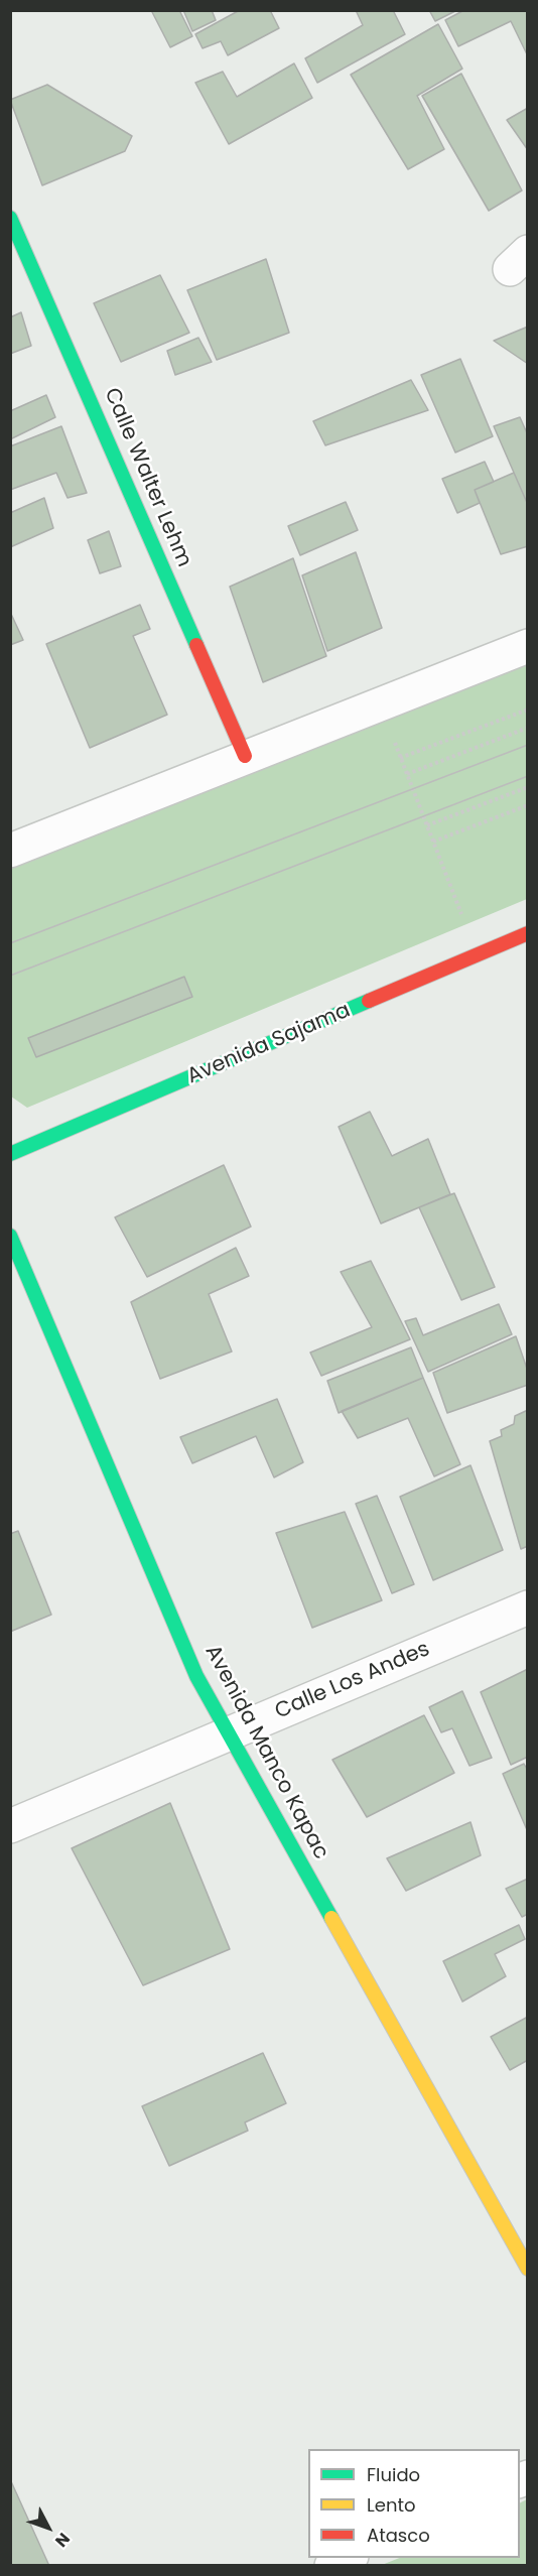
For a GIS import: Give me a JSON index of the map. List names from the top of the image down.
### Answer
{
  "streets": {
    "street": [
      "Calle Walter Lehm",
      "Avenida Sajama",
      "Calle Los Andes",
      "Avenida Manco Kapac"
    ]
  },
  "crossings": [
    ["Calle Los Andes", "Avenida Manco Kapac"]
  ],
  "legend": ["Fluido", "Lento", "Atasco"],
  "north": "bottom right"
}
